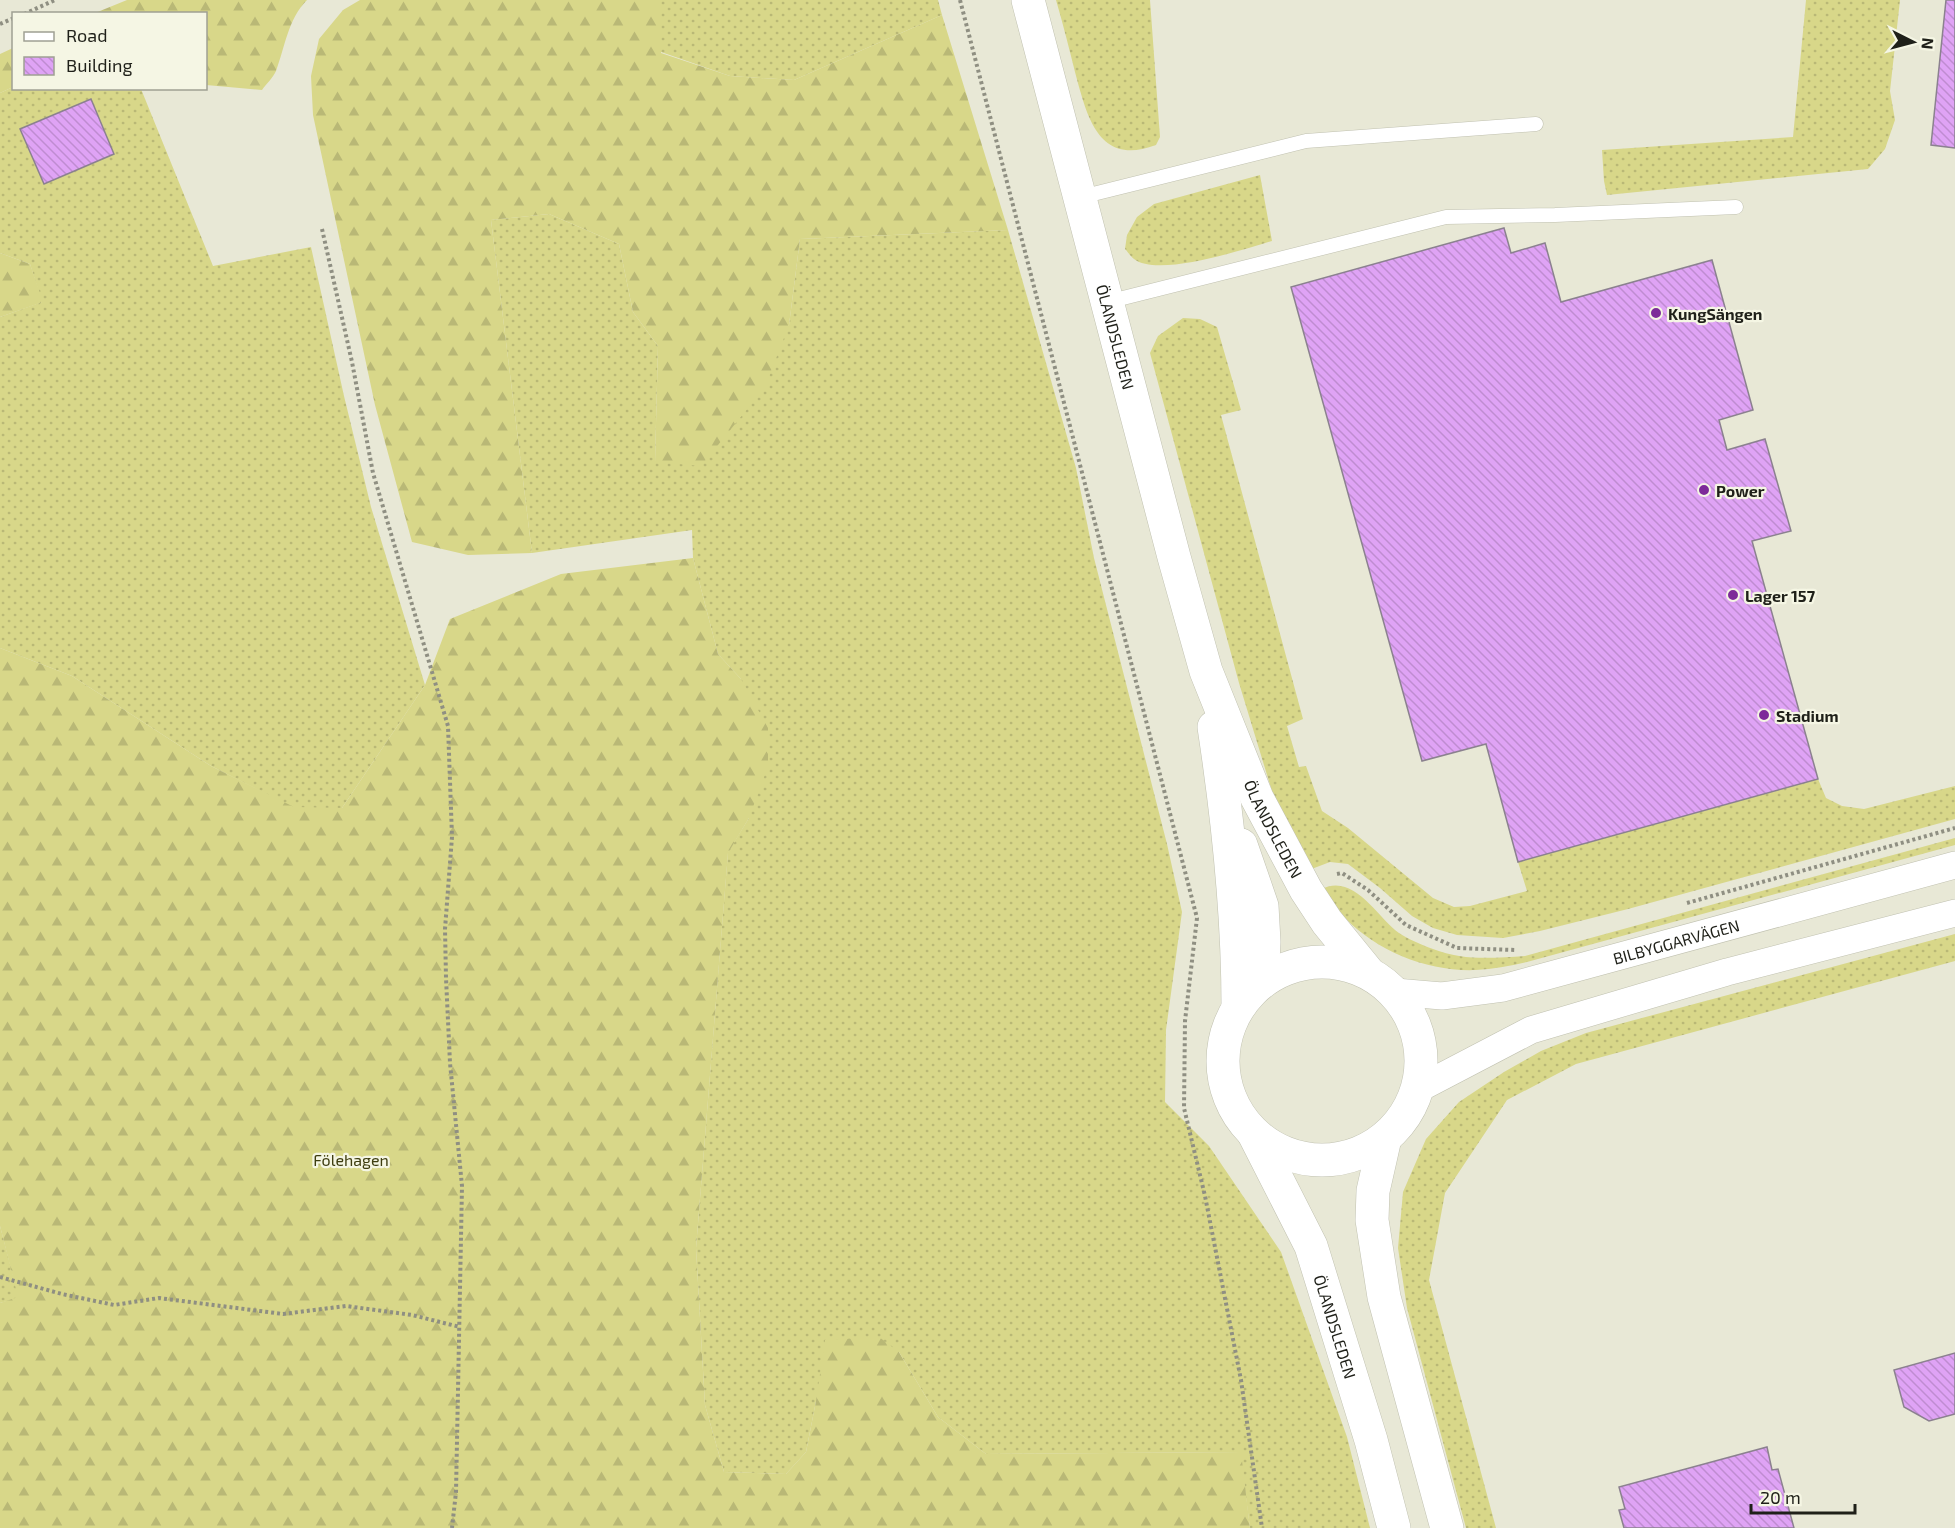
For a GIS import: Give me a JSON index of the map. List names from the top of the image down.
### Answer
{
  "streets": {
    "main road": ["ÖLANDSLEDEN"],
    "street": ["BILBYGGARVÄGEN"]
  },
  "crossings": [
    ["ÖLANDSLEDEN", "BILBYGGARVÄGEN"]
  ],
  "parks": ["Fölehagen"],
  "places": [
    "KungSängen",
    "Power",
    "Lager 157",
    "Stadium"
  ],
  "legend": ["Road", "Building"],
  "scale_bar": "20 m",
  "north": "right"
}
